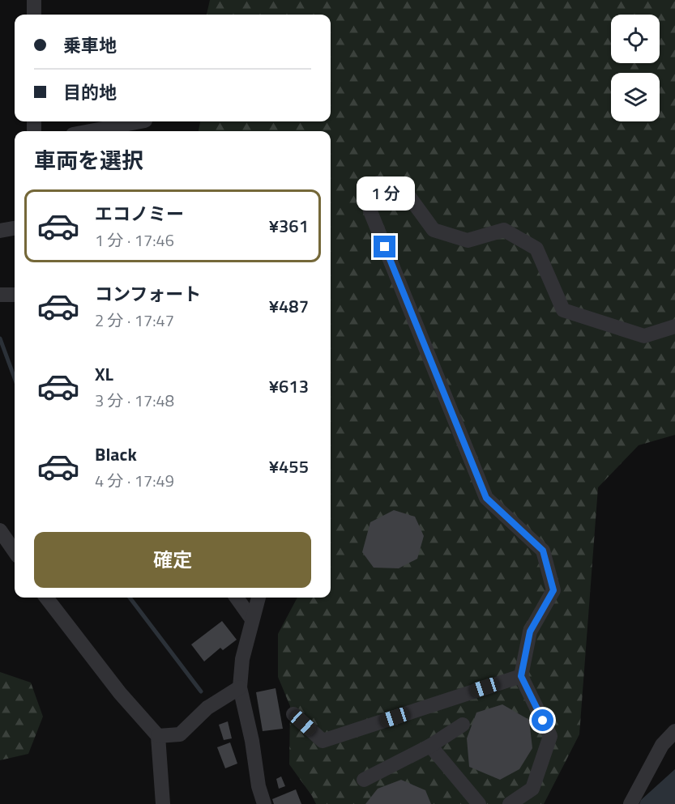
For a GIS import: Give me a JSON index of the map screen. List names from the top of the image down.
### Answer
{
  "page": {
    "banner": ["乗車地", "目的地"],
    "heading": "車両を選択",
    "bubble": "1 分",
    "list": [
      {
        "name": "エコノミー",
        "note": "1 分 · 17:46",
        "value": "¥361"
      },
      {
        "name": "コンフォート",
        "note": "2 分 · 17:47",
        "value": "¥487"
      },
      {
        "name": "XL",
        "note": "3 分 · 17:48",
        "value": "¥613"
      },
      {
        "name": "Black",
        "note": "4 分 · 17:49",
        "value": "¥455"
      }
    ],
    "buttons": "確定"
  }
}
